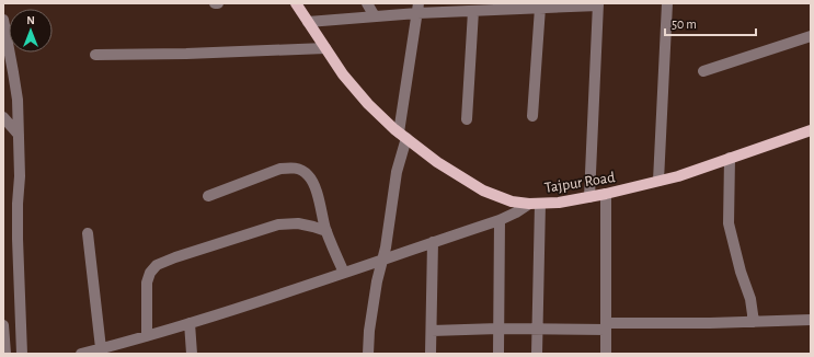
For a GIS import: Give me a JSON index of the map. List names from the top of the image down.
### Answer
{
  "streets": {
    "main road": ["Tajpur Road"]
  },
  "scale_bar": "50 m",
  "north": "top"
}
